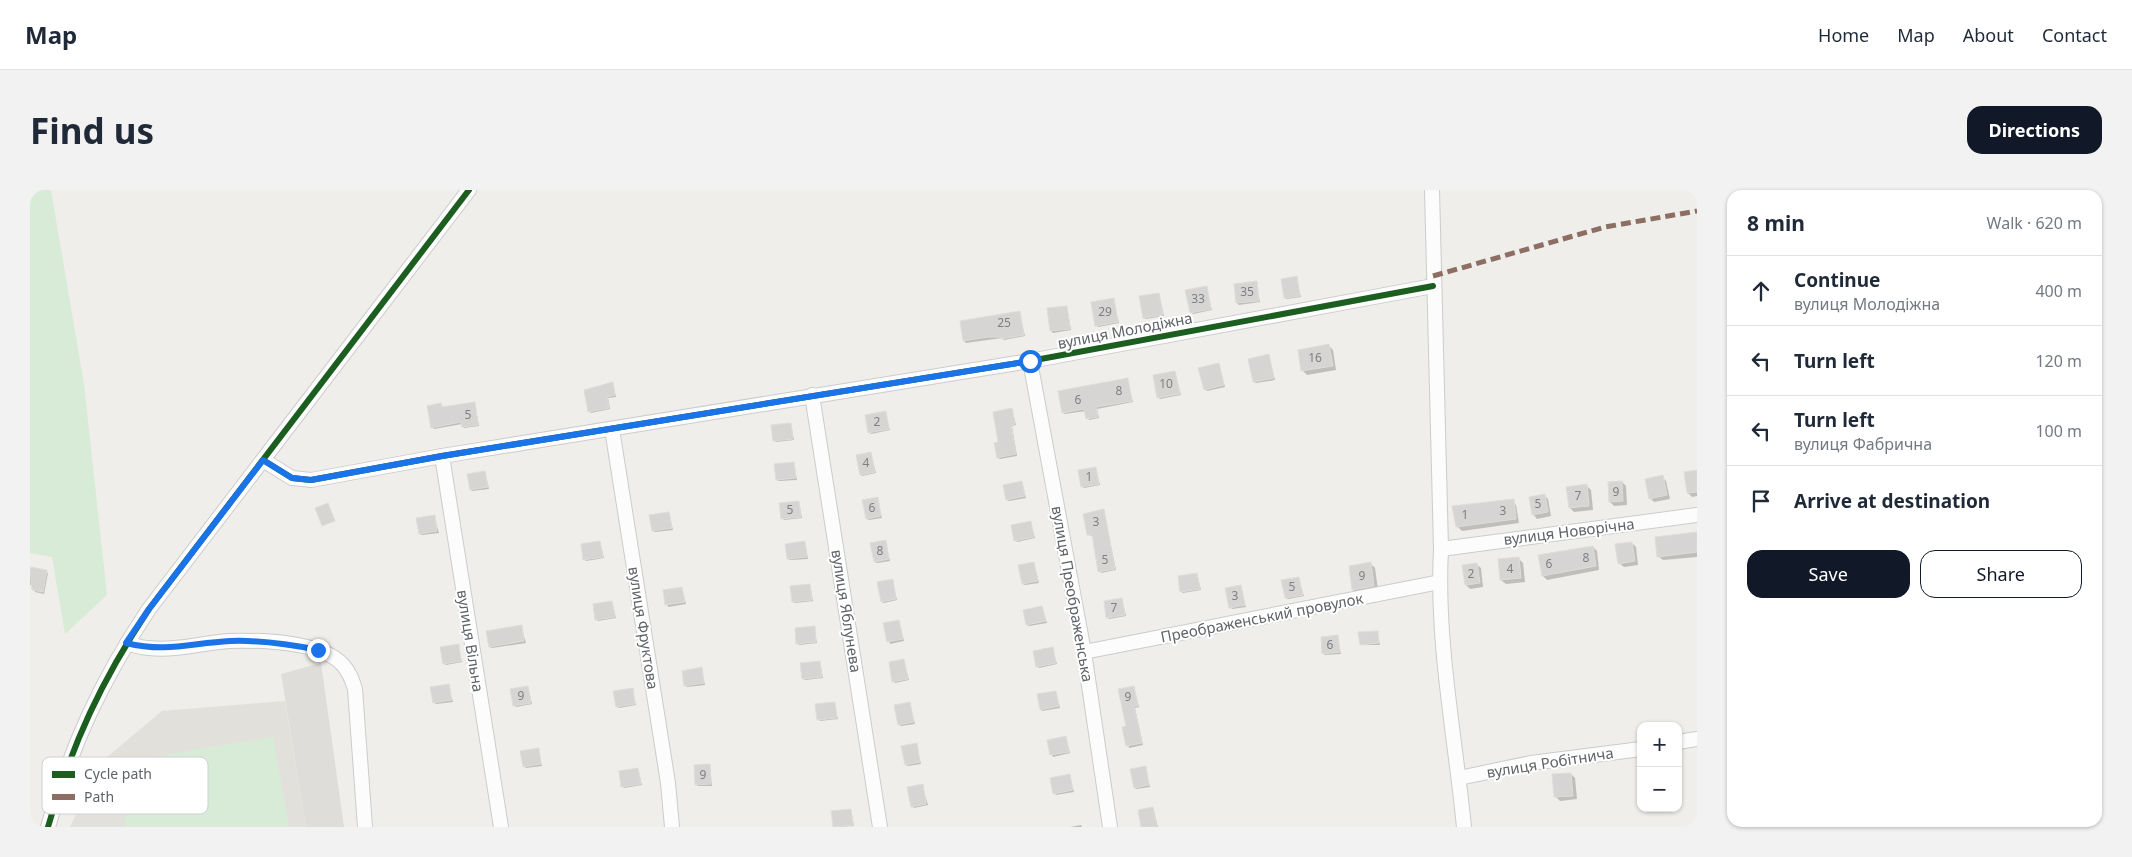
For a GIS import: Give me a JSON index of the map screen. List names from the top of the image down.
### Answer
{
  "streets": {
    "street": [
      "вулиця Молодіжна",
      "вулиця Новорічна",
      "вулиця Преображенська",
      "вулиця Яблунева",
      "Преображенський провулок",
      "вулиця Фруктова",
      "вулиця Вільна",
      "вулиця Робітнича"
    ]
  },
  "crossings": [
    ["вулиця Молодіжна", "вулиця Преображенська"],
    ["вулиця Молодіжна", "вулиця Яблунева"],
    ["вулиця Молодіжна", "вулиця Фруктова"],
    ["вулиця Молодіжна", "вулиця Вільна"],
    ["вулиця Преображенська", "Преображенський провулок"]
  ],
  "house_numbers": [
    "35",
    "33",
    "29",
    "25",
    "16",
    "10",
    "8",
    "6",
    "5",
    "2",
    "4",
    "1",
    "9",
    "7",
    "5",
    "6",
    "5",
    "3",
    "1",
    "3",
    "8",
    "8",
    "5",
    "6",
    "4",
    "2",
    "9",
    "5",
    "3",
    "7",
    "6",
    "9",
    "9",
    "9"
  ],
  "legend": ["Cycle path", "Path"],
  "page": {
    "header": "Map",
    "nav": [
      "Home",
      "Map",
      "About",
      "Contact"
    ],
    "buttons": [
      "Directions",
      ["Save", "Share"]
    ],
    "title": "Find us",
    "heading": ["8 min", "Walk · 620 m"],
    "list": [
      ["Continue", "вулиця Молодіжна", "400 m"],
      ["Turn left", "120 m"],
      ["Turn left", "вулиця Фабрична", "100 m"],
      "Arrive at destination"
    ],
    "map_buttons": ["+", "−"]
  }
}
